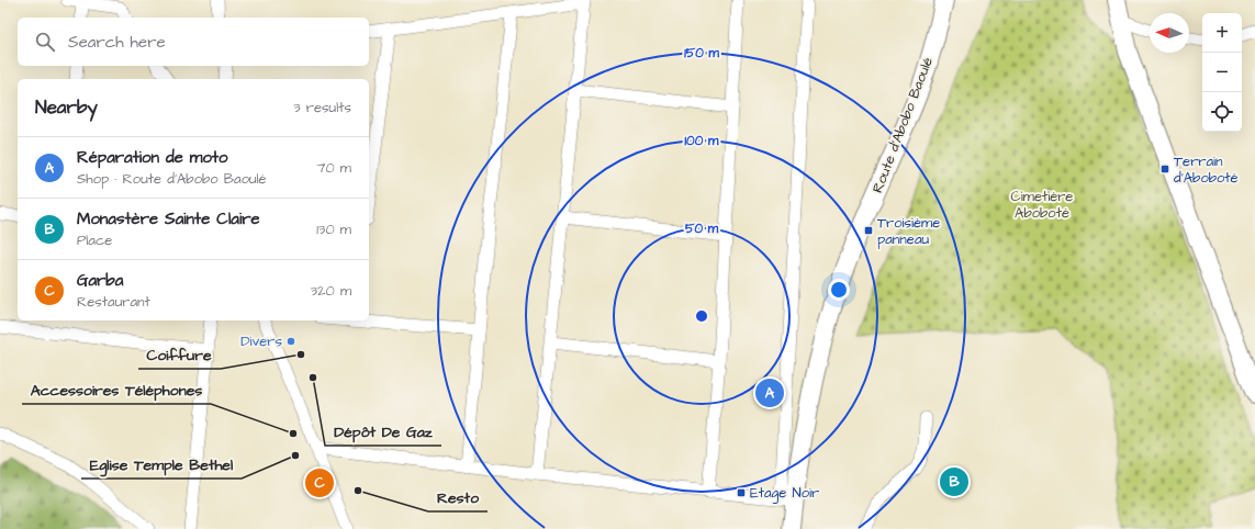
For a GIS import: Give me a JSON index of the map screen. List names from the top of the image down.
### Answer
{
  "streets": {
    "main road": ["Route d'Abobo Baoulé"]
  },
  "parks": ["Cimetière Aboboté"],
  "places": {
    "transit": ["Terrain d'Aboboté", "Troisième panneau", "Etage Noir"],
    "other": [
      "Divers",
      "Coiffure",
      "Dépôt De Gaz",
      "Accessoires Téléphones",
      "Eglise Temple Bethel",
      "Resto"
    ]
  },
  "north": "left",
  "page": {
    "map_buttons": ["+", "−"],
    "search": "Search here",
    "heading": ["Nearby", "3 results"],
    "list": [
      {
        "mark": "A",
        "name": "Réparation de moto",
        "note": "Shop · Route d'Abobo Baoulé",
        "value": "70 m"
      },
      {
        "mark": "B",
        "name": "Monastère Sainte Claire",
        "note": "Place",
        "value": "130 m"
      },
      {
        "mark": "C",
        "name": "Garba",
        "note": "Restaurant",
        "value": "320 m"
      }
    ],
    "pins": ["A", "B", "C"]
  },
  "rings": ["150 m", "100 m", "50 m"]
}
